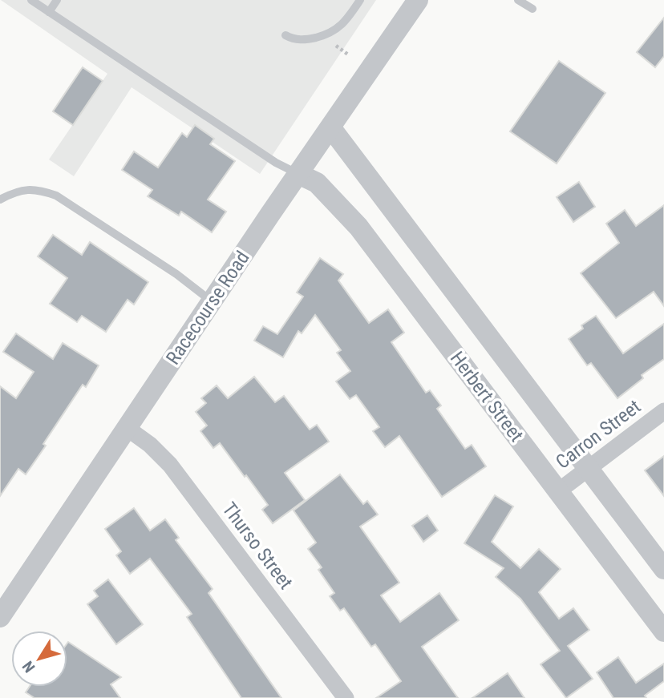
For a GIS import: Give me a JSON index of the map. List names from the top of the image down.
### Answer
{
  "streets": {
    "street": [
      "Racecourse Road",
      "Herbert Street",
      "Carron Street",
      "Thurso Street"
    ]
  },
  "crossings": [
    ["Racecourse Road", "Herbert Street"],
    ["Racecourse Road", "Thurso Street"],
    ["Herbert Street", "Carron Street"]
  ],
  "north": "bottom left"
}
